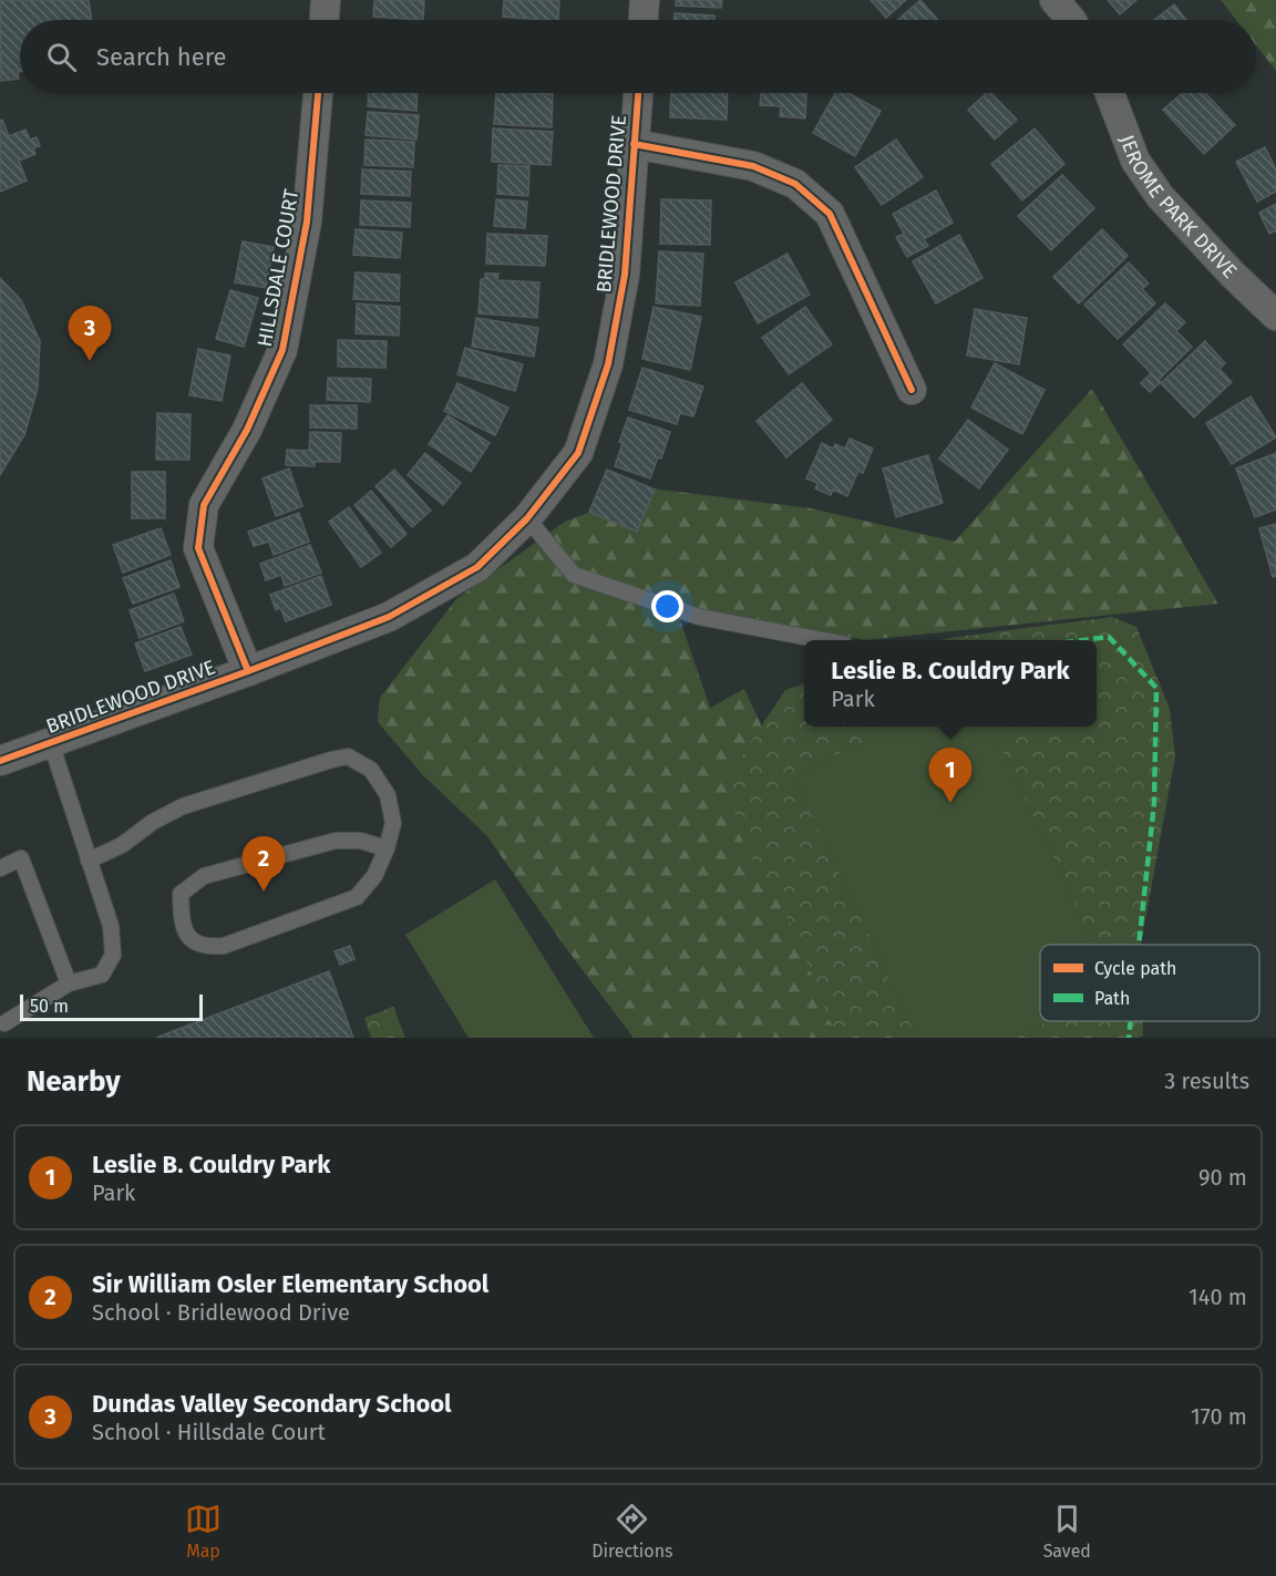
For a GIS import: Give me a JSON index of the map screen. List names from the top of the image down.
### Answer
{
  "streets": {
    "street": ["BRIDLEWOOD DRIVE", "JEROME PARK DRIVE", "HILLSDALE COURT"]
  },
  "crossings": [
    ["BRIDLEWOOD DRIVE", "HILLSDALE COURT"]
  ],
  "legend": ["Cycle path", "Path"],
  "scale_bar": "50 m",
  "page": {
    "search": "Search here",
    "pins": ["3", "1", "2"],
    "popup": ["Leslie B. Couldry Park", "Park"],
    "scale": "50 m",
    "heading": ["Nearby", "3 results"],
    "list": [
      {
        "mark": "1",
        "name": "Leslie B. Couldry Park",
        "note": "Park",
        "value": "90 m"
      },
      {
        "mark": "2",
        "name": "Sir William Osler Elementary School",
        "note": "School · Bridlewood Drive",
        "value": "140 m"
      },
      {
        "mark": "3",
        "name": "Dundas Valley Secondary School",
        "note": "School · Hillsdale Court",
        "value": "170 m"
      }
    ],
    "nav": ["Map", "Directions", "Saved"]
  }
}
